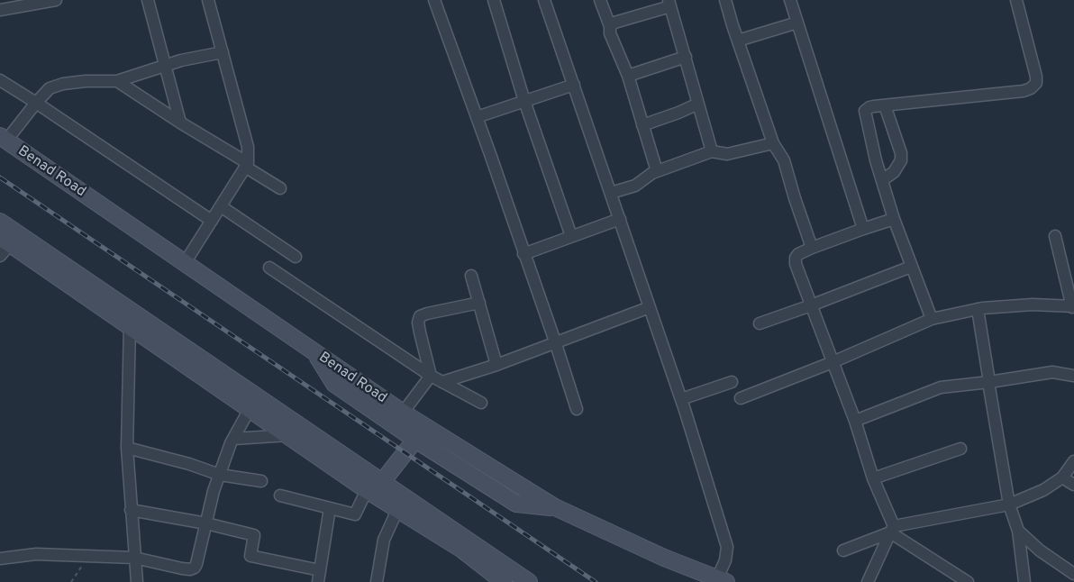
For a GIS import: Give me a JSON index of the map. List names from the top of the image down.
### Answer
{
  "streets": {
    "street": ["Benad Road"]
  }
}
